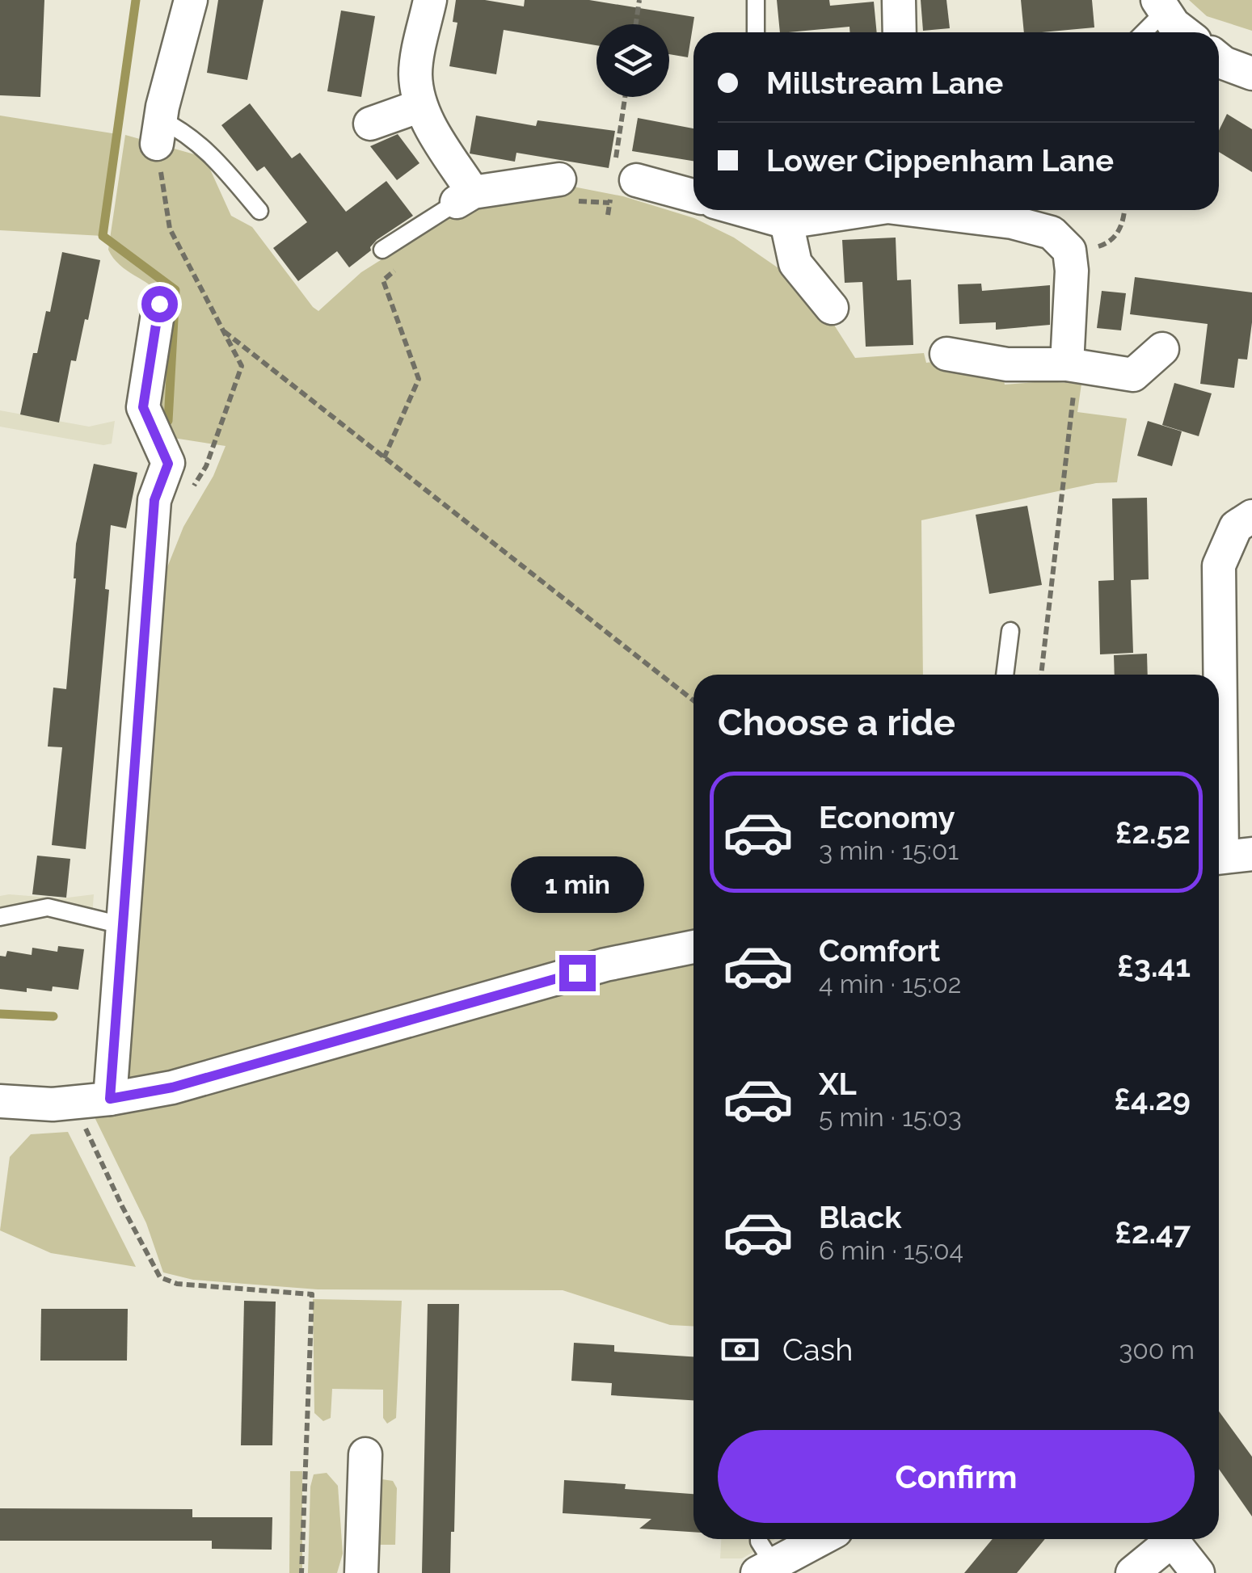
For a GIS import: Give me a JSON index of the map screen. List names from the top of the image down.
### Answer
{
  "page": {
    "banner": ["Millstream Lane", "Lower Cippenham Lane"],
    "heading": "Choose a ride",
    "list": [
      {
        "name": "Economy",
        "note": "3 min · 15:01",
        "value": "£2.52"
      },
      {
        "name": "Comfort",
        "note": "4 min · 15:02",
        "value": "£3.41"
      },
      {
        "name": "XL",
        "note": "5 min · 15:03",
        "value": "£4.29"
      },
      {
        "name": "Black",
        "note": "6 min · 15:04",
        "value": "£2.47"
      }
    ],
    "bubble": "1 min",
    "pay": ["Cash", "300 m"],
    "buttons": "Confirm"
  }
}
